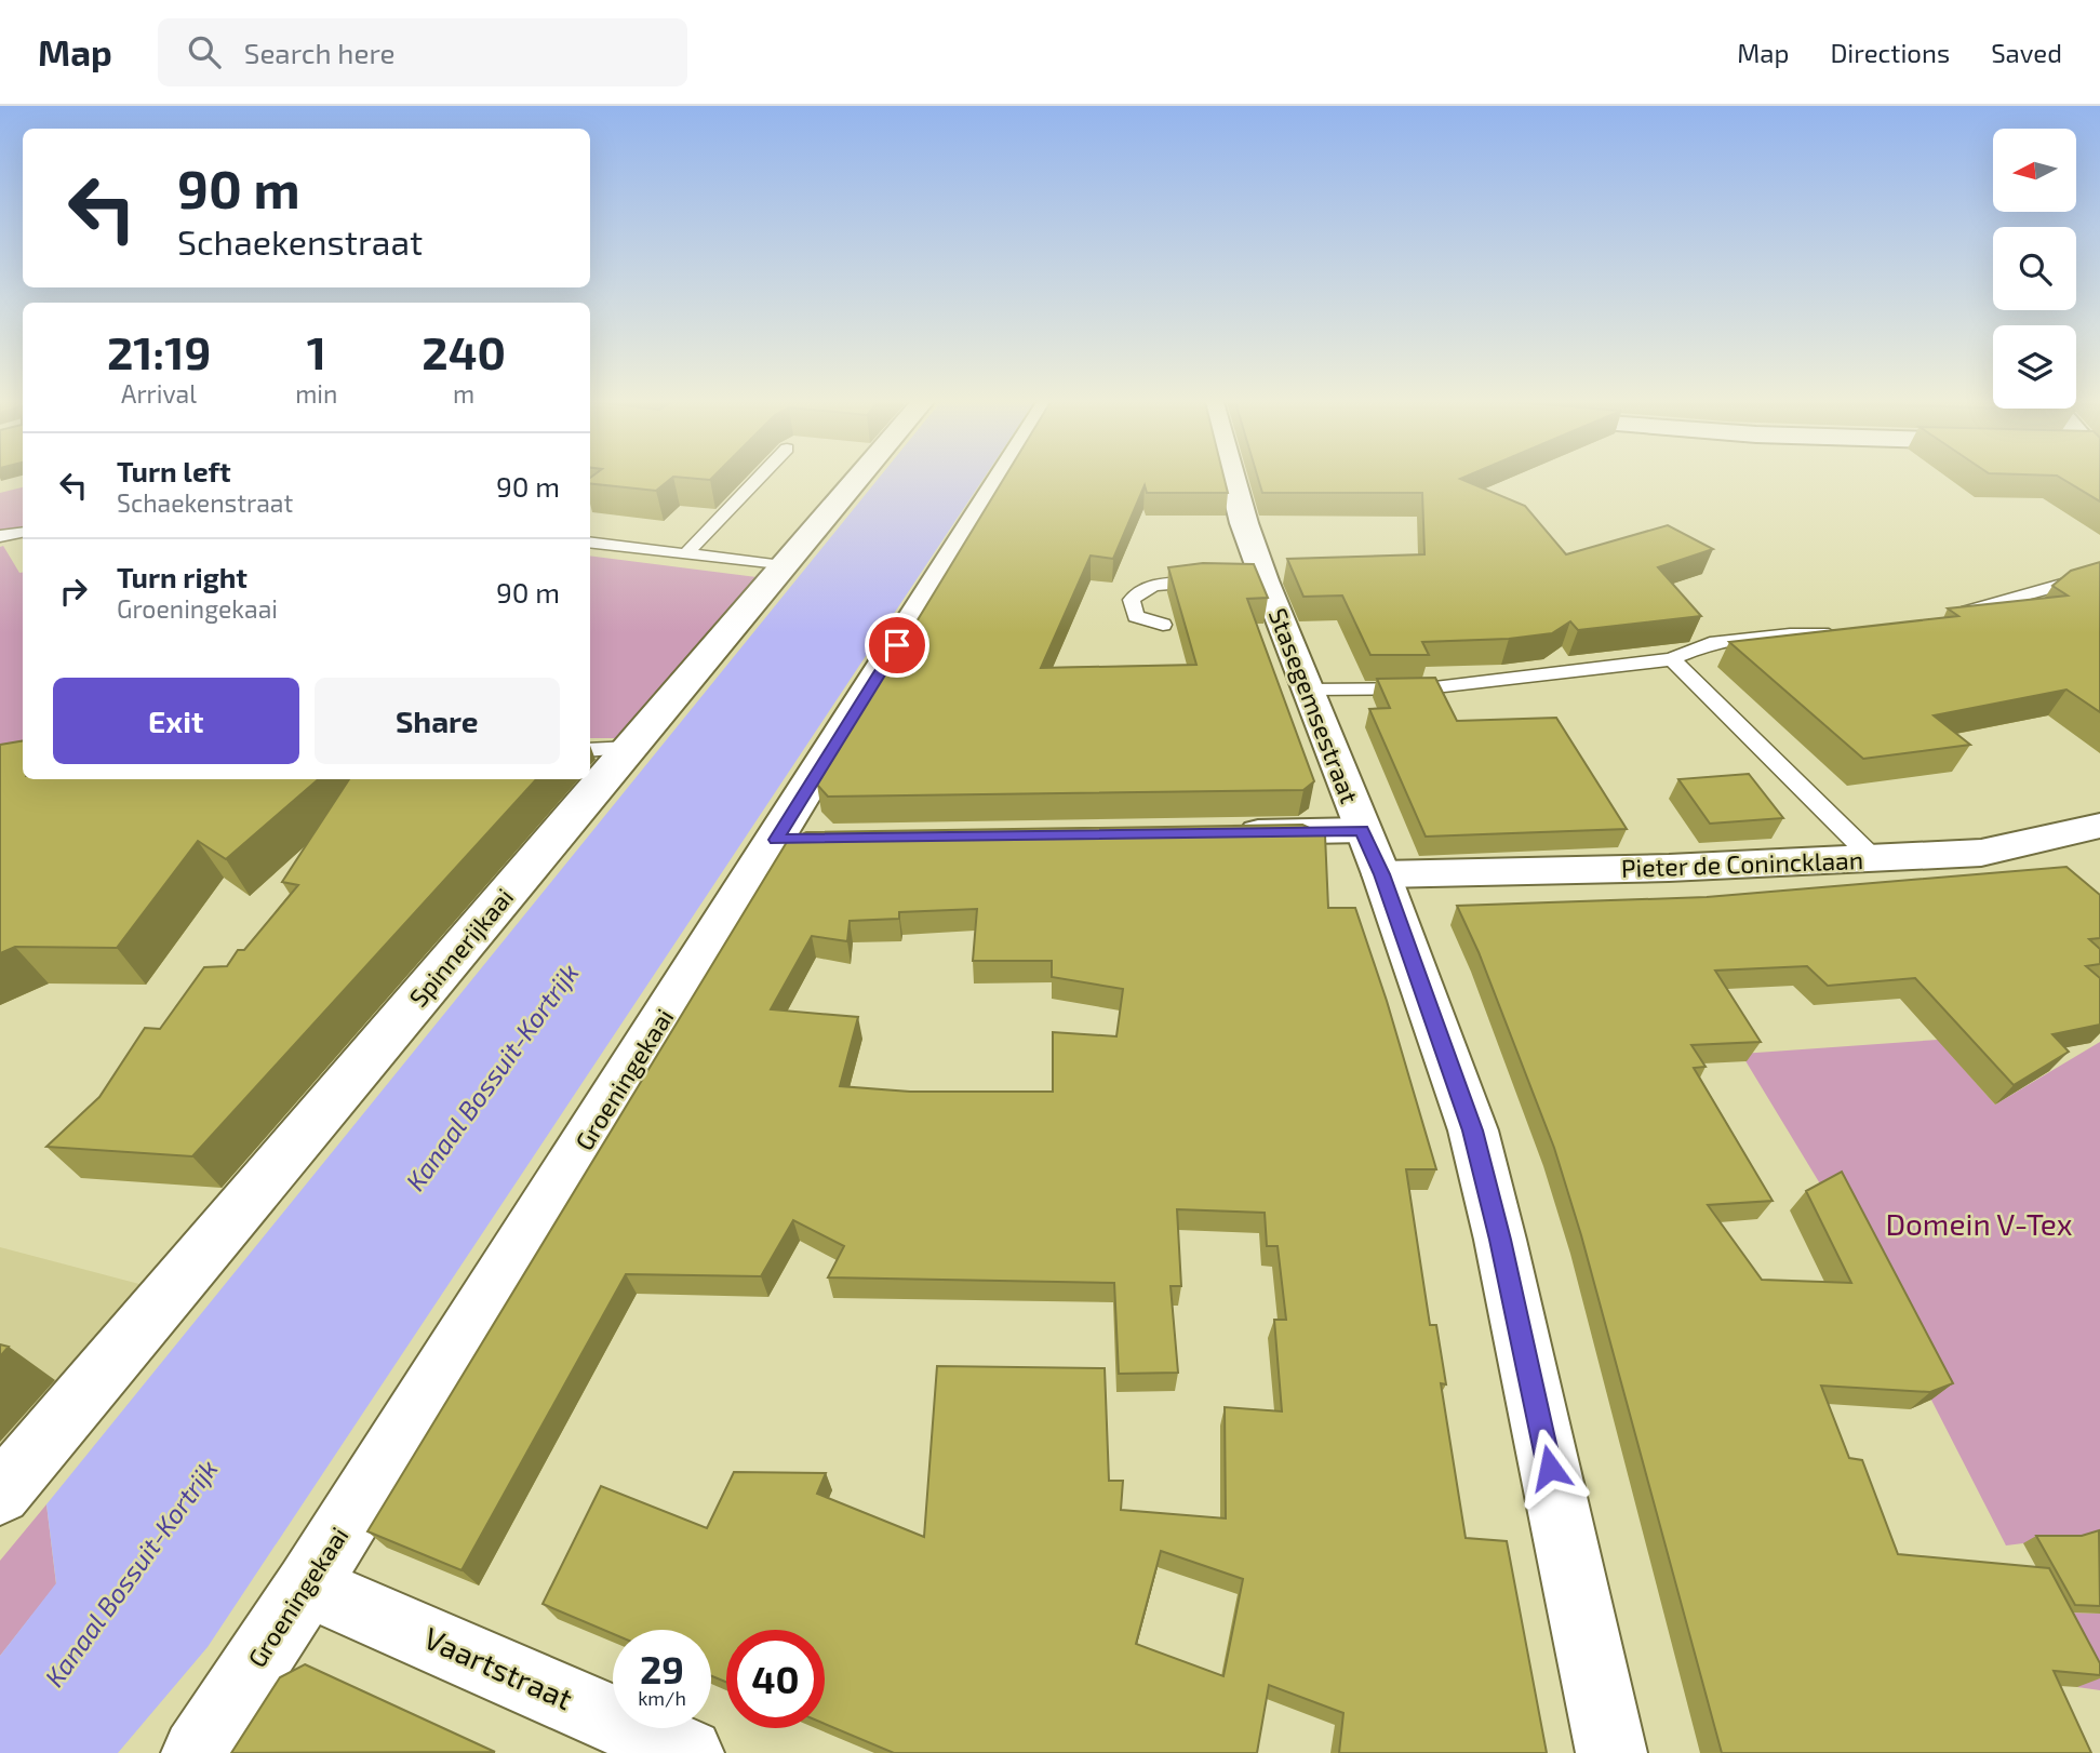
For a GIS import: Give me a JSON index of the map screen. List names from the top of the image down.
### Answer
{
  "streets": {
    "street": [
      "Stasegemsestraat",
      "Pieter de Conincklaan",
      "Spinnerijkaai",
      "Groeningekaai",
      "Vaartstraat"
    ]
  },
  "crossings": [
    ["Stasegemsestraat", "Pieter de Conincklaan"],
    ["Groeningekaai", "Vaartstraat"]
  ],
  "water": ["Kanaal Bossuit-Kortrijk"],
  "parks": ["Domein V-Tex"],
  "north": "left",
  "page": {
    "header": "Map",
    "search": "Search here",
    "nav": ["Map", "Directions", "Saved"],
    "turn": ["90 m", "Schaekenstraat"],
    "eta": [
      "21:19",
      "Arrival",
      "1",
      "min",
      "240",
      "m"
    ],
    "list": [
      {
        "name": "Turn left",
        "note": "Schaekenstraat",
        "value": "90 m"
      },
      {
        "name": "Turn right",
        "note": "Groeningekaai",
        "value": "90 m"
      }
    ],
    "buttons": ["Exit", "Share"],
    "speed": "29 km/h",
    "limit": "40"
  }
}
